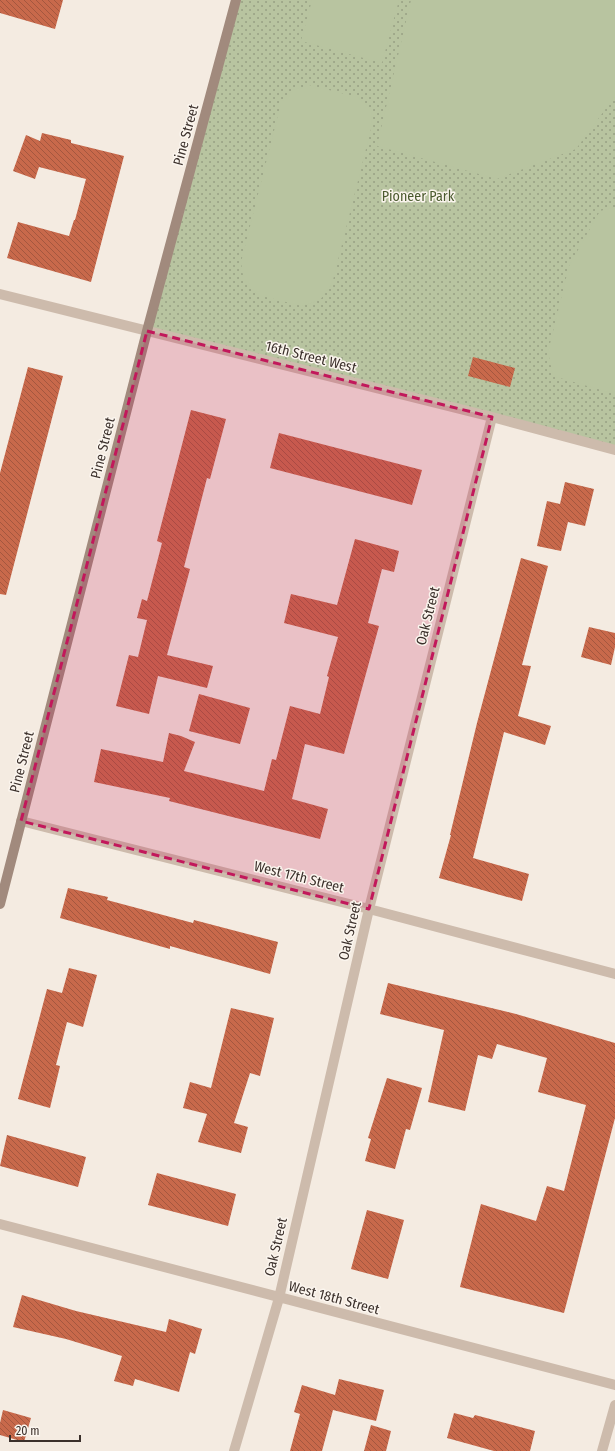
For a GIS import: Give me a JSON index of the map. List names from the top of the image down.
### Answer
{
  "streets": {
    "street": [
      "Pine Street",
      "16th Street West",
      "Oak Street",
      "West 17th Street",
      "West 18th Street"
    ]
  },
  "crossings": [
    ["Pine Street", "16th Street West"],
    ["Pine Street", "West 17th Street"],
    ["16th Street West", "Oak Street"],
    ["Oak Street", "West 17th Street"],
    ["Oak Street", "West 18th Street"]
  ],
  "parks": ["Pioneer Park"],
  "scale_bar": "20 m"
}
